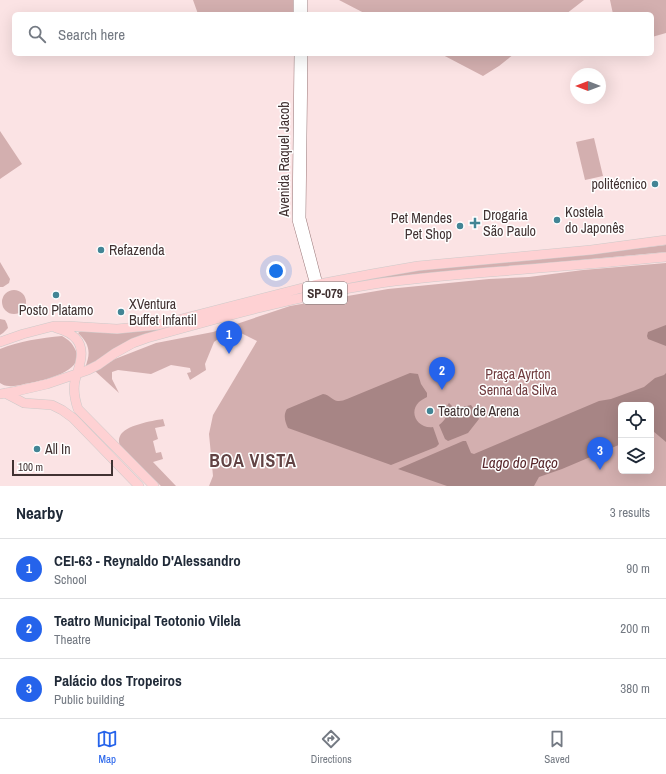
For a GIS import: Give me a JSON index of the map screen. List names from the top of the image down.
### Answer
{
  "streets": {
    "main road": ["SP-079"],
    "street": ["Avenida Raquel Jacob"]
  },
  "crossings": [
    ["Avenida Raquel Jacob", "SP-079"]
  ],
  "districts": ["BOA VISTA"],
  "water": ["Lago do Paço"],
  "parks": ["Praça Ayrton Senna da Silva"],
  "places": {
    "other": [
      "politécnico",
      "Kostela do Japonês",
      "Pet Mendes Pet Shop",
      "Refazenda",
      "Posto Platamo",
      "XVentura Buffet Infantil",
      "Teatro de Arena",
      "All In"
    ],
    "health": ["Drogaria São Paulo"]
  },
  "scale_bar": "100 m",
  "north": "left",
  "page": {
    "search": "Search here",
    "pins": ["1", "2", "3"],
    "scale": "100 m",
    "heading": ["Nearby", "3 results"],
    "list": [
      {
        "mark": "1",
        "name": "CEI-63 - Reynaldo D'Alessandro",
        "note": "School",
        "value": "90 m"
      },
      {
        "mark": "2",
        "name": "Teatro Municipal Teotonio Vilela",
        "note": "Theatre",
        "value": "200 m"
      },
      {
        "mark": "3",
        "name": "Palácio dos Tropeiros",
        "note": "Public building",
        "value": "380 m"
      }
    ],
    "nav": ["Map", "Directions", "Saved"]
  }
}
